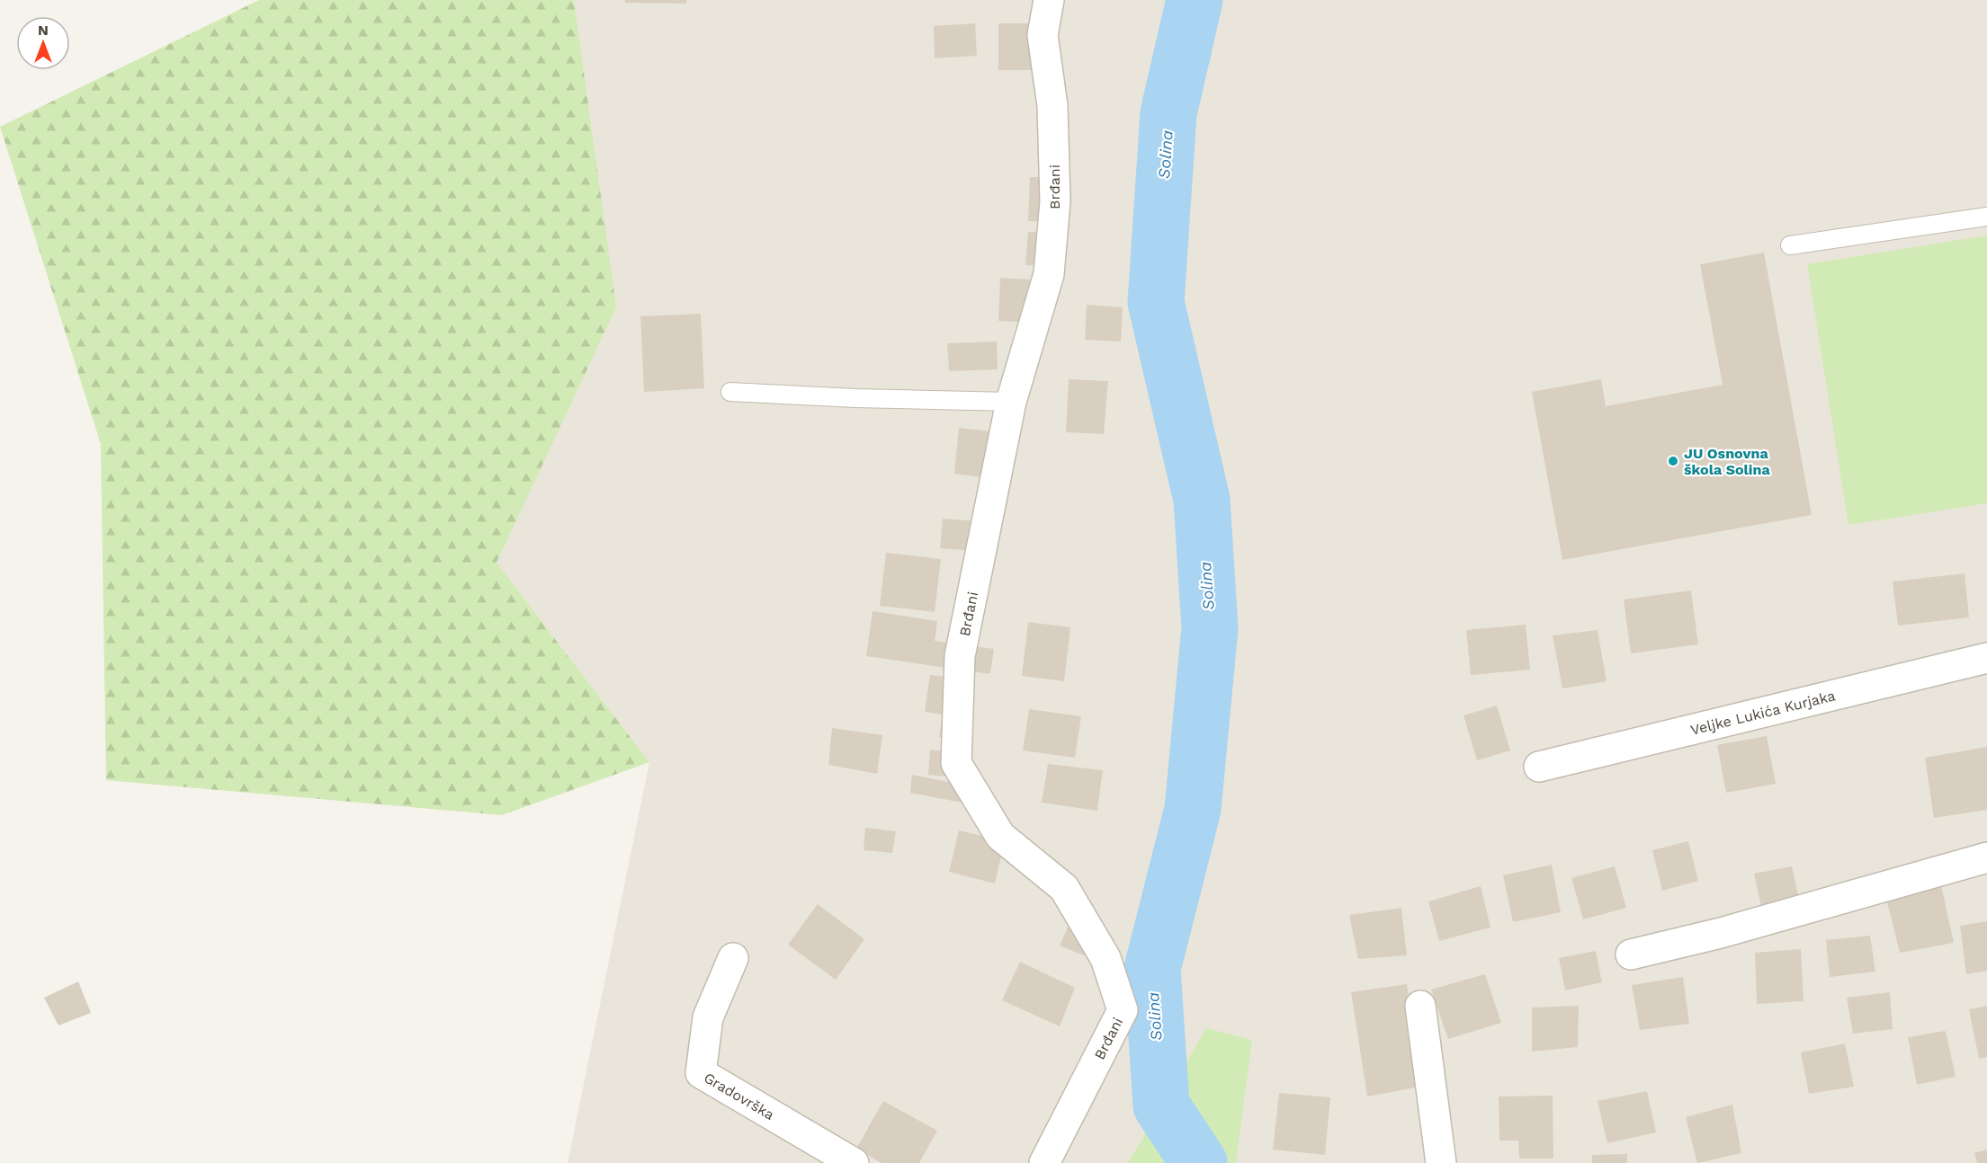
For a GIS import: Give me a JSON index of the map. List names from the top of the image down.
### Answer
{
  "streets": {
    "street": ["Brđani", "Veljke Lukića Kurjaka", "Gradovrška"]
  },
  "water": ["Solina"],
  "places": ["JU Osnovna škola Solina"],
  "north": "top"
}
